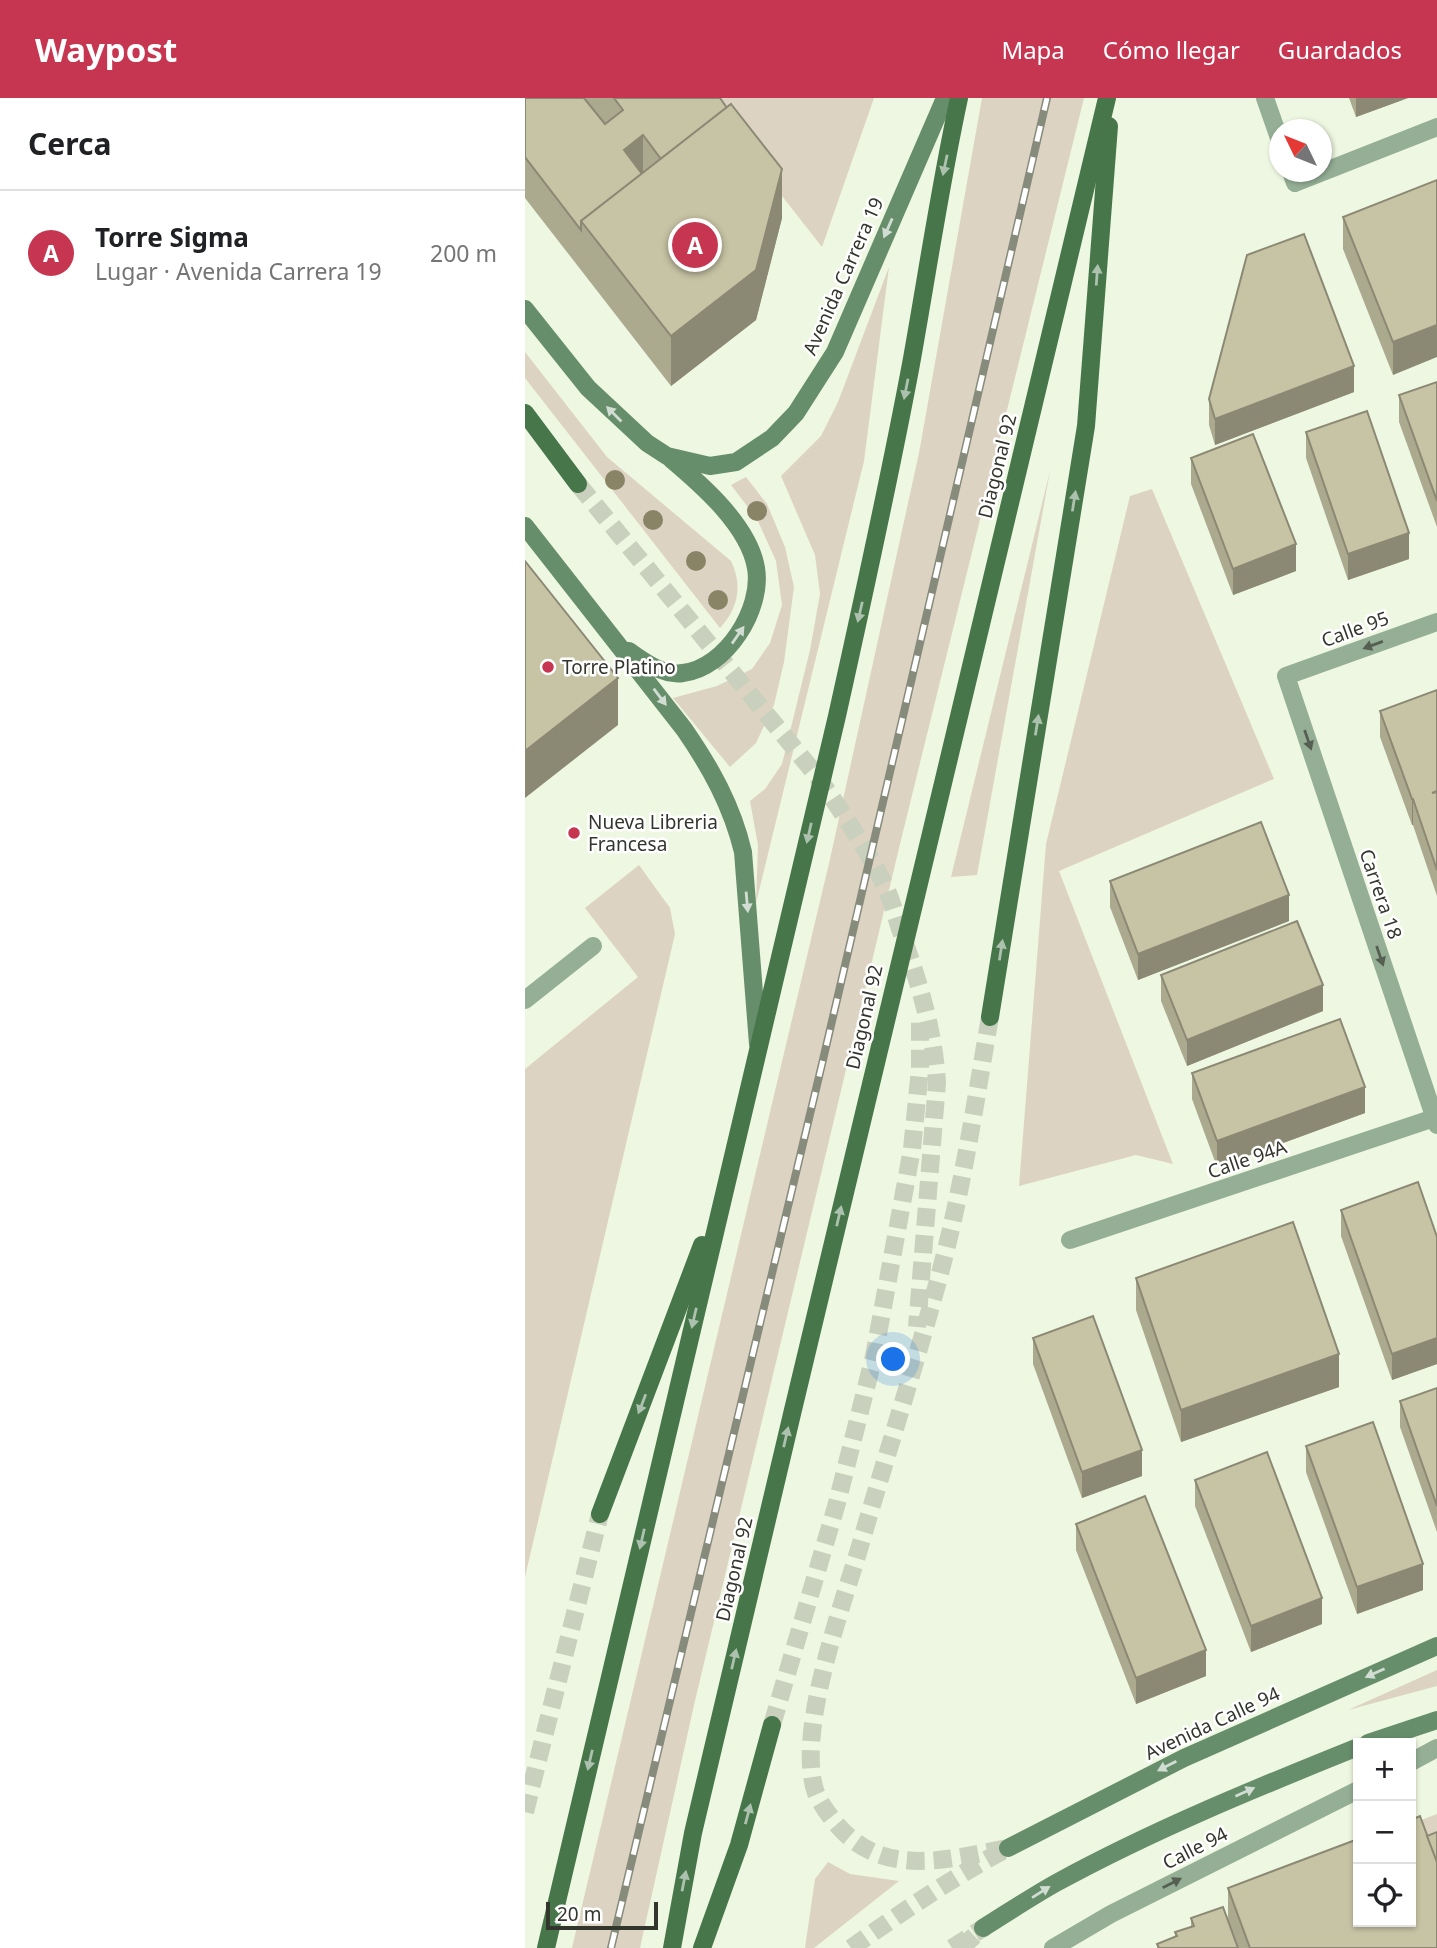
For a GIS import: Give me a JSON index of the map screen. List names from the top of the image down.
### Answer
{
  "streets": {
    "main road": ["Avenida Carrera 19", "Diagonal 92", "Avenida Calle 94"],
    "street": [
      "Calle 95",
      "Carrera 18",
      "Calle 94A",
      "Calle 94"
    ]
  },
  "crossings": [
    ["Calle 95", "Carrera 18"],
    ["Carrera 18", "Calle 94A"]
  ],
  "one_way": ["Calle 95", "Carrera 18", "Calle 94"],
  "places": ["Torre Platino", "Nueva Libreria Francesa"],
  "scale_bar": "20 m",
  "north": "top left",
  "page": {
    "header": "Waypost",
    "nav": ["Mapa", "Cómo llegar", "Guardados"],
    "heading": "Cerca",
    "list": [
      {
        "mark": "A",
        "name": "Torre Sigma",
        "note": "Lugar · Avenida Carrera 19",
        "value": "200 m"
      }
    ],
    "pins": "A",
    "map_buttons": ["+", "−"],
    "scale": "20 m"
  }
}
